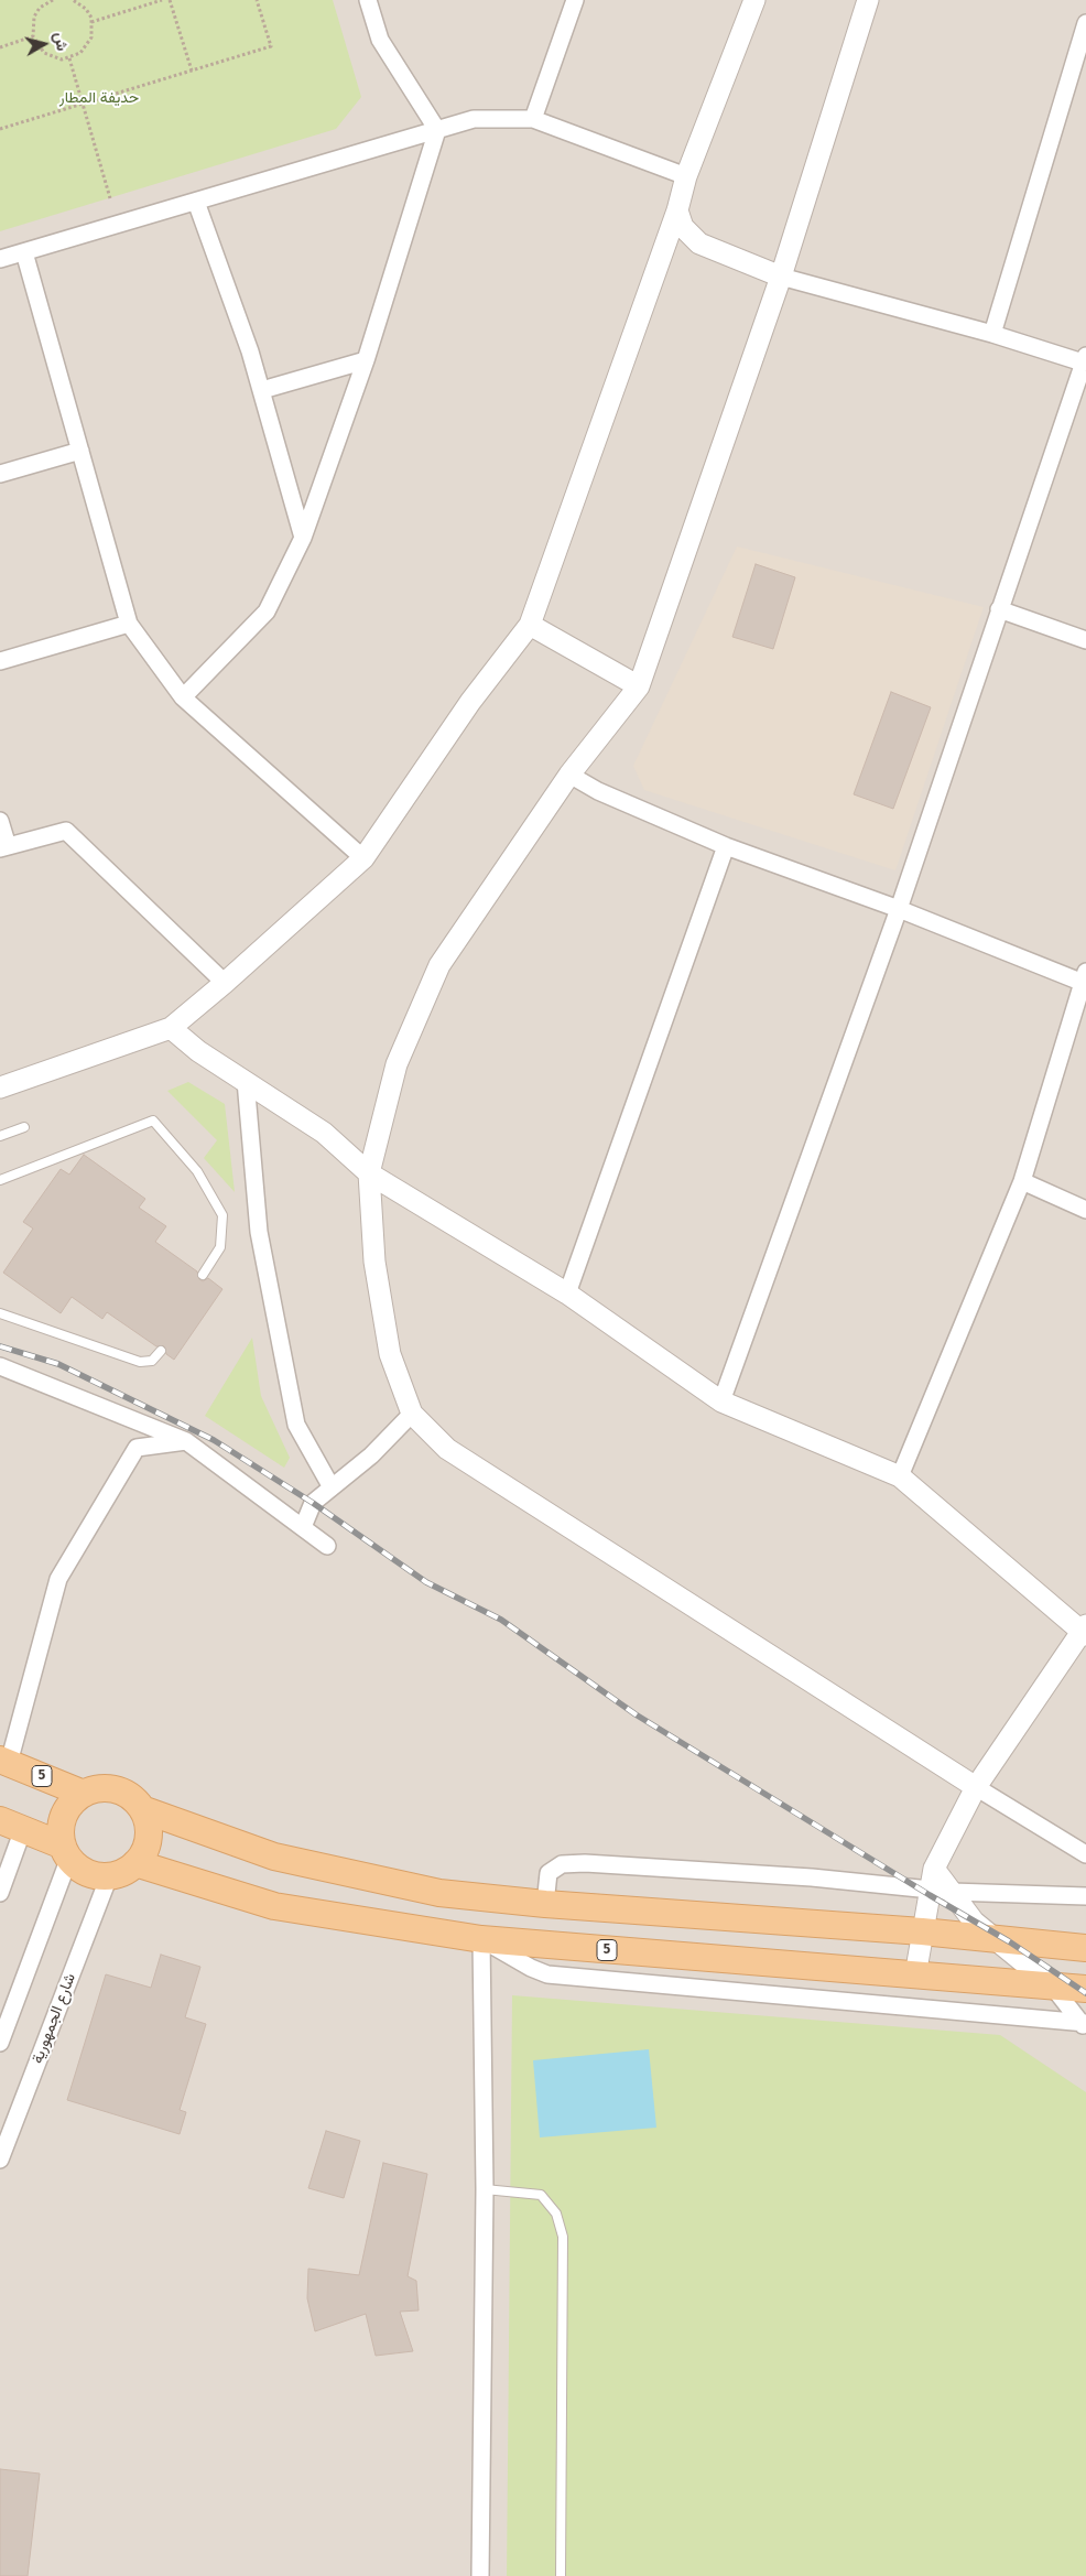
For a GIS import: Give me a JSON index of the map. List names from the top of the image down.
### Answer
{
  "streets": {
    "main road": ["5"],
    "street": ["شارع الجمهورية"]
  },
  "crossings": [
    ["5", "شارع الجمهورية"]
  ],
  "parks": ["حديفة المطار"],
  "north": "right"
}
